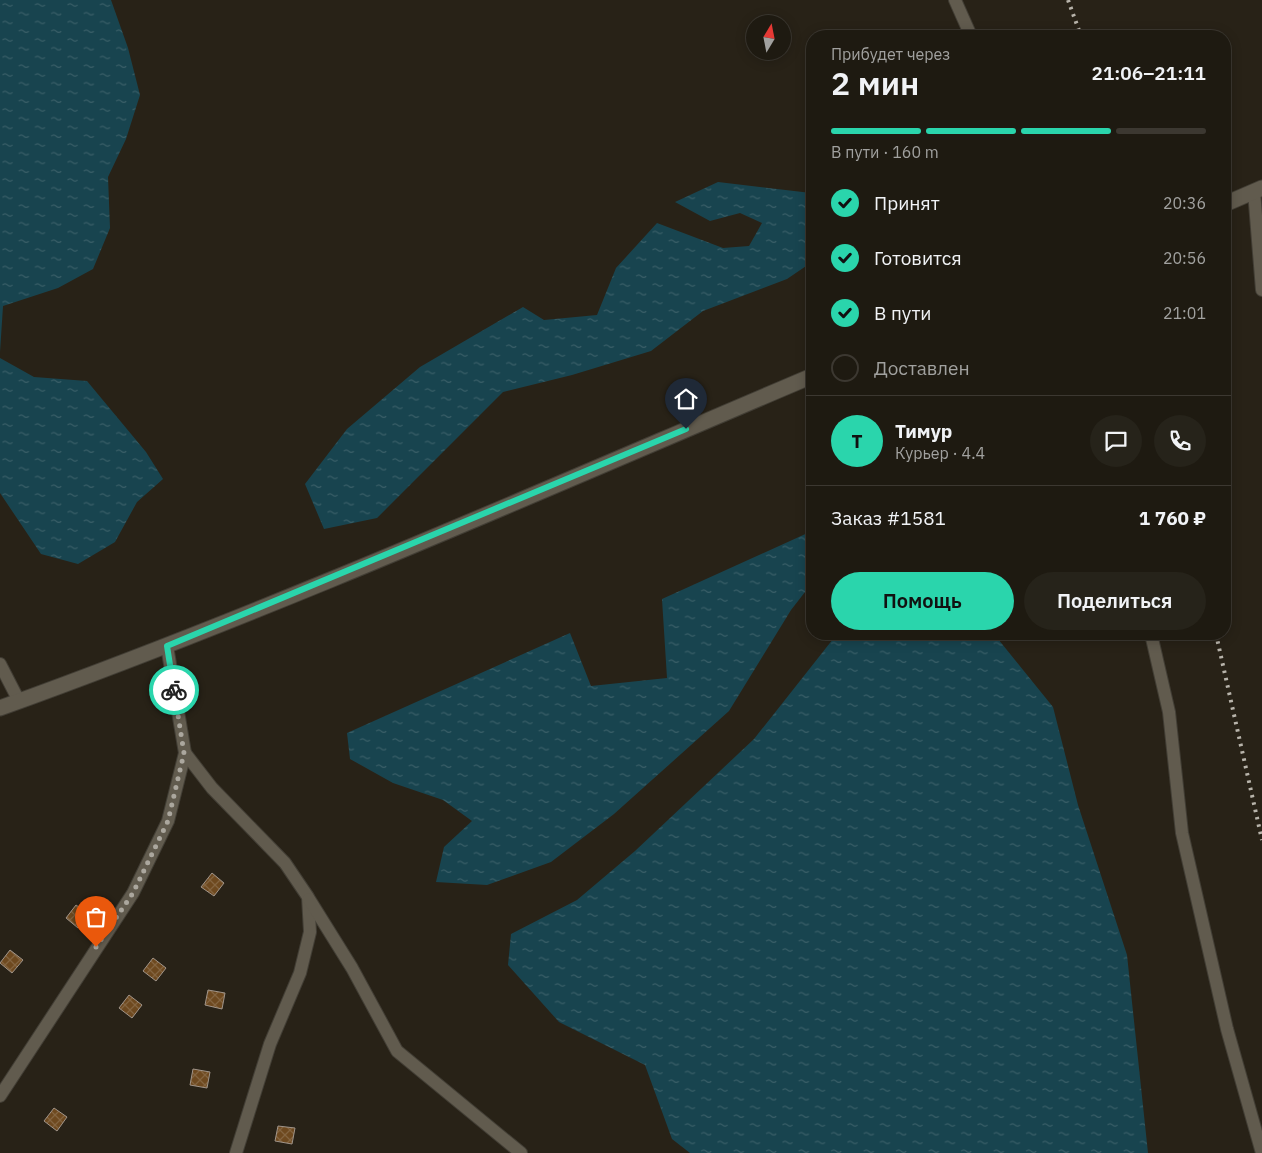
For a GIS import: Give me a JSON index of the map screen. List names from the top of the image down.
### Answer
{
  "north": "top",
  "page": {
    "heading": ["2 мин", "Прибудет через", "21:06–21:11"],
    "panel": [
      "Тимур",
      "Курьер · 4.4",
      "Заказ #1581",
      "1 760 ₽"
    ],
    "bar": "В пути · 160 m",
    "list": [
      ["Принят", "20:36"],
      ["Готовится", "20:56"],
      ["В пути", "21:01"],
      "Доставлен"
    ],
    "round": "Т",
    "buttons": ["Помощь", "Поделиться"]
  }
}
